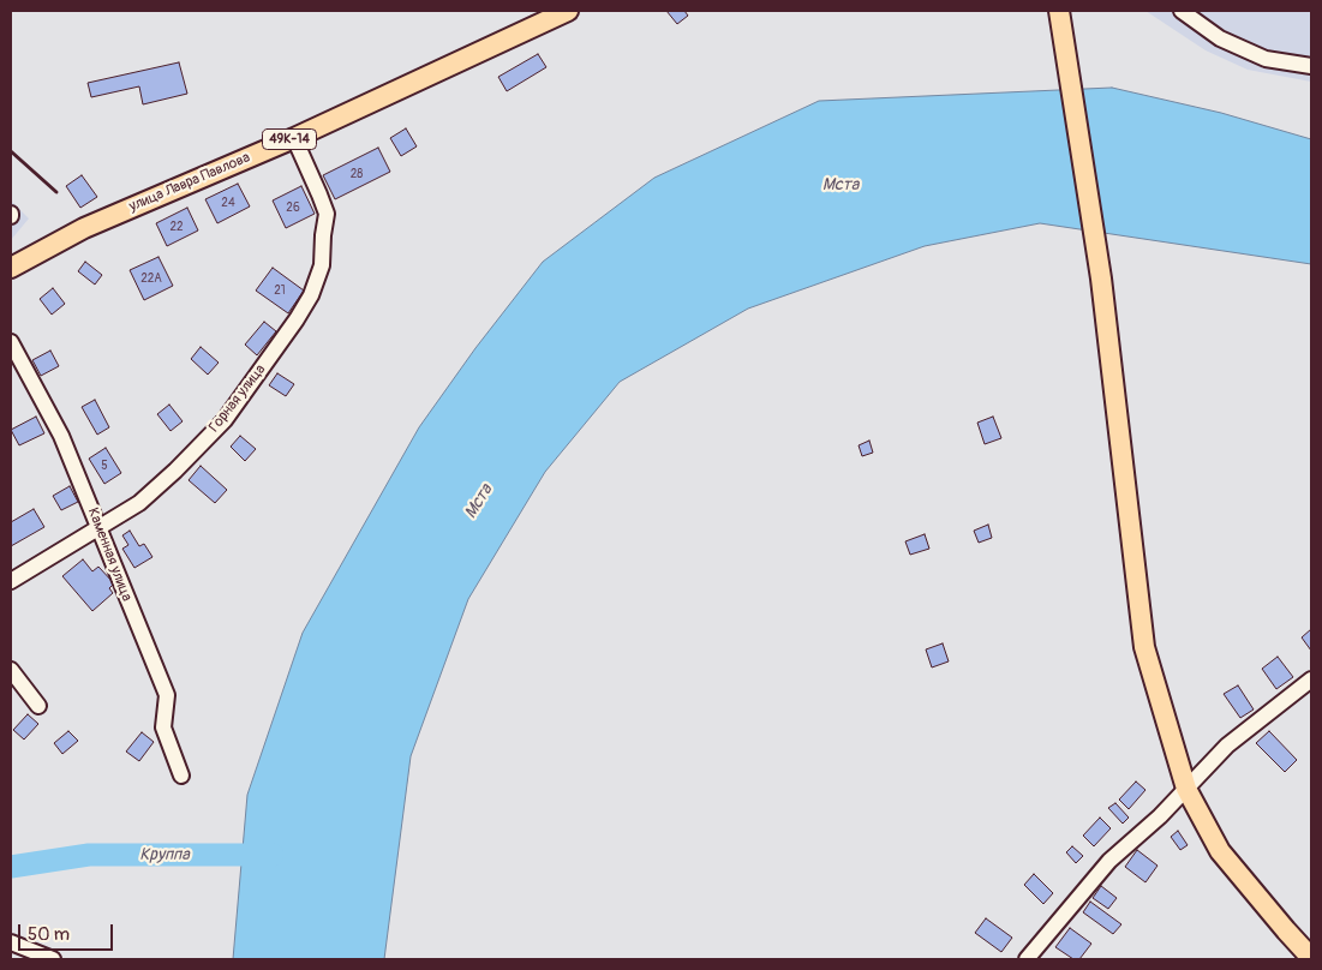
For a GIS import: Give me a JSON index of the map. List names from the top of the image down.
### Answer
{
  "streets": {
    "main road": ["49К-14", "улица Лавра Павлова"],
    "street": ["Горная улица", "Каменная улица"]
  },
  "crossings": [
    ["улица Лавра Павлова", "Горная улица"],
    ["Горная улица", "Каменная улица"]
  ],
  "water": ["Мста", "Круппа"],
  "house_numbers": [
    "28",
    "24",
    "26",
    "22",
    "22А",
    "21",
    "5"
  ],
  "scale_bar": "50 m"
}
